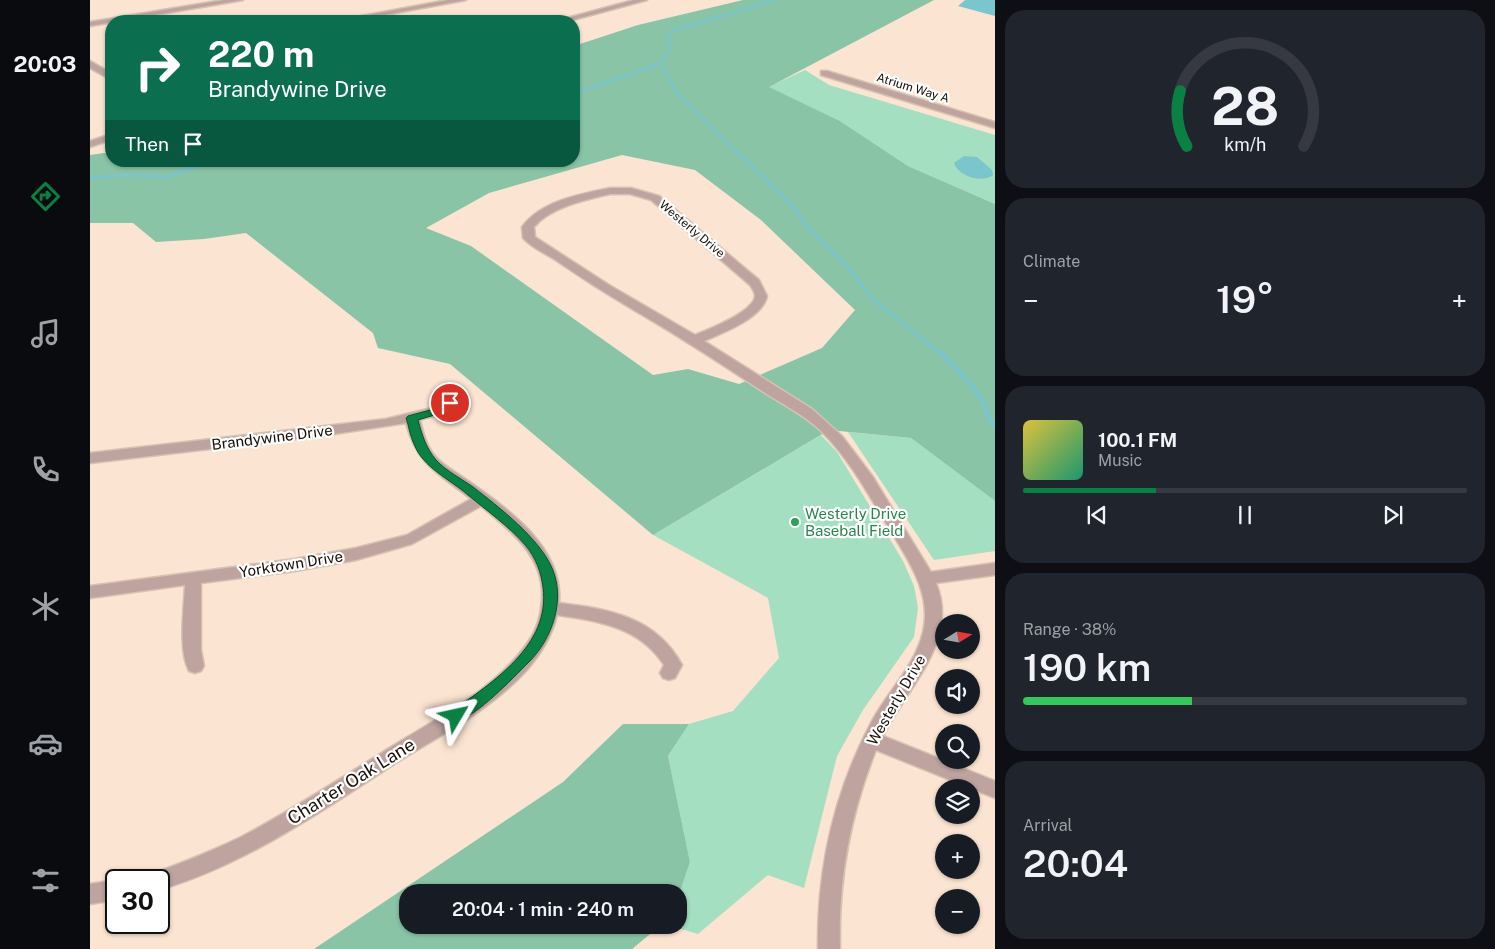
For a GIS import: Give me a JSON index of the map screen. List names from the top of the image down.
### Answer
{
  "streets": {
    "street": [
      "Atrium Way A",
      "Westerly Drive",
      "Brandywine Drive",
      "Yorktown Drive",
      "Charter Oak Lane"
    ]
  },
  "crossings": [
    ["Brandywine Drive", "Charter Oak Lane"],
    ["Yorktown Drive", "Charter Oak Lane"]
  ],
  "places": ["Westerly Drive Baseball Field"],
  "north": "right",
  "page": {
    "tabs": "20:03",
    "turn": ["220 m", "Brandywine Drive"],
    "then": "Then",
    "tile": [
      "Climate",
      ["Range · 38%", "190 km"],
      ["Arrival", "20:04"]
    ],
    "heat": ["−", "19°", "+"],
    "song": ["100.1 FM", "Music"],
    "map_buttons": ["+", "−"],
    "limit": "30",
    "trip": "20:04 · 1 min · 240 m",
    "gauge": ["28", "km/h"]
  }
}
